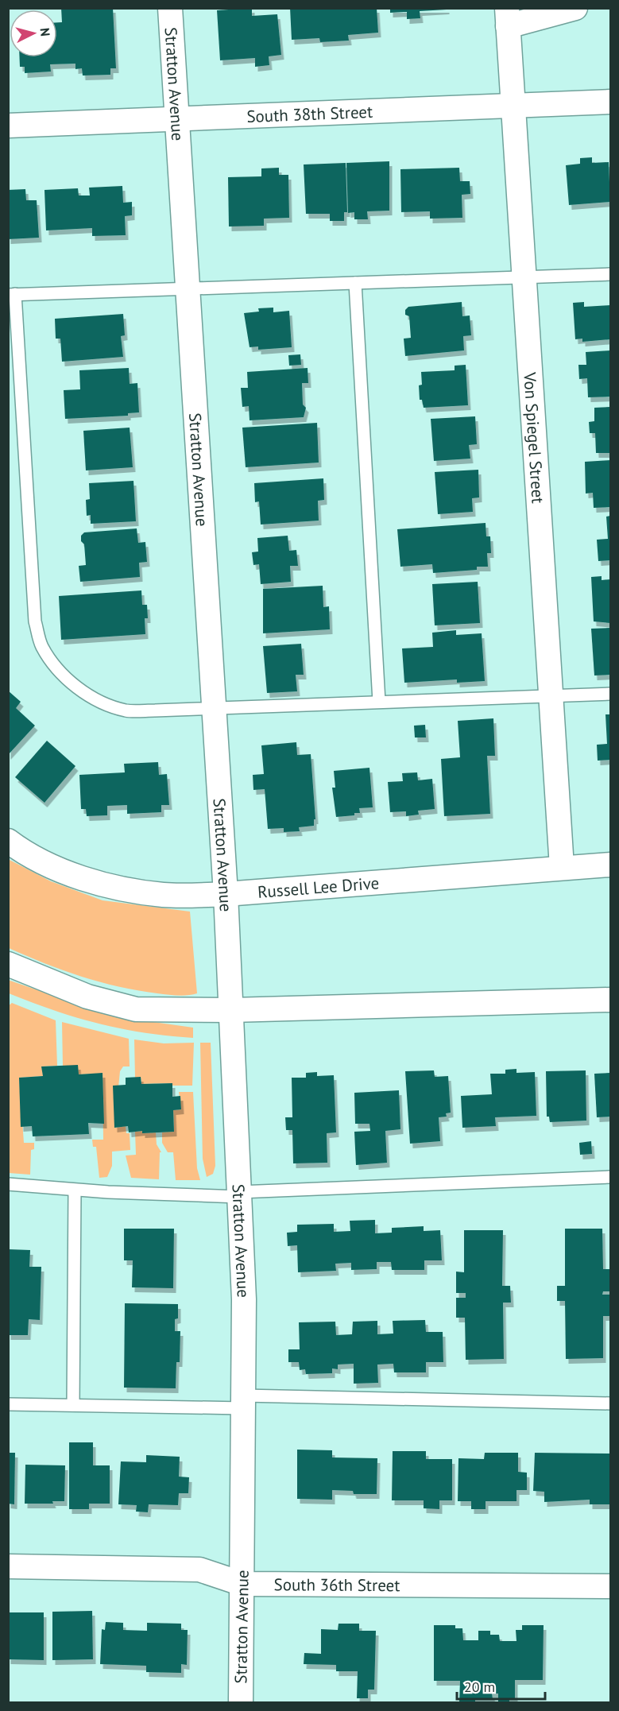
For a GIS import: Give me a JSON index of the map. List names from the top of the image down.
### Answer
{
  "streets": {
    "street": [
      "Stratton Avenue",
      "South 38th Street",
      "Von Spiegel Street",
      "Russell Lee Drive",
      "South 36th Street"
    ]
  },
  "crossings": [
    ["Stratton Avenue", "South 38th Street"],
    ["Stratton Avenue", "Russell Lee Drive"],
    ["Stratton Avenue", "South 36th Street"],
    ["South 38th Street", "Von Spiegel Street"],
    ["Von Spiegel Street", "Russell Lee Drive"]
  ],
  "scale_bar": "20 m",
  "north": "right"
}
